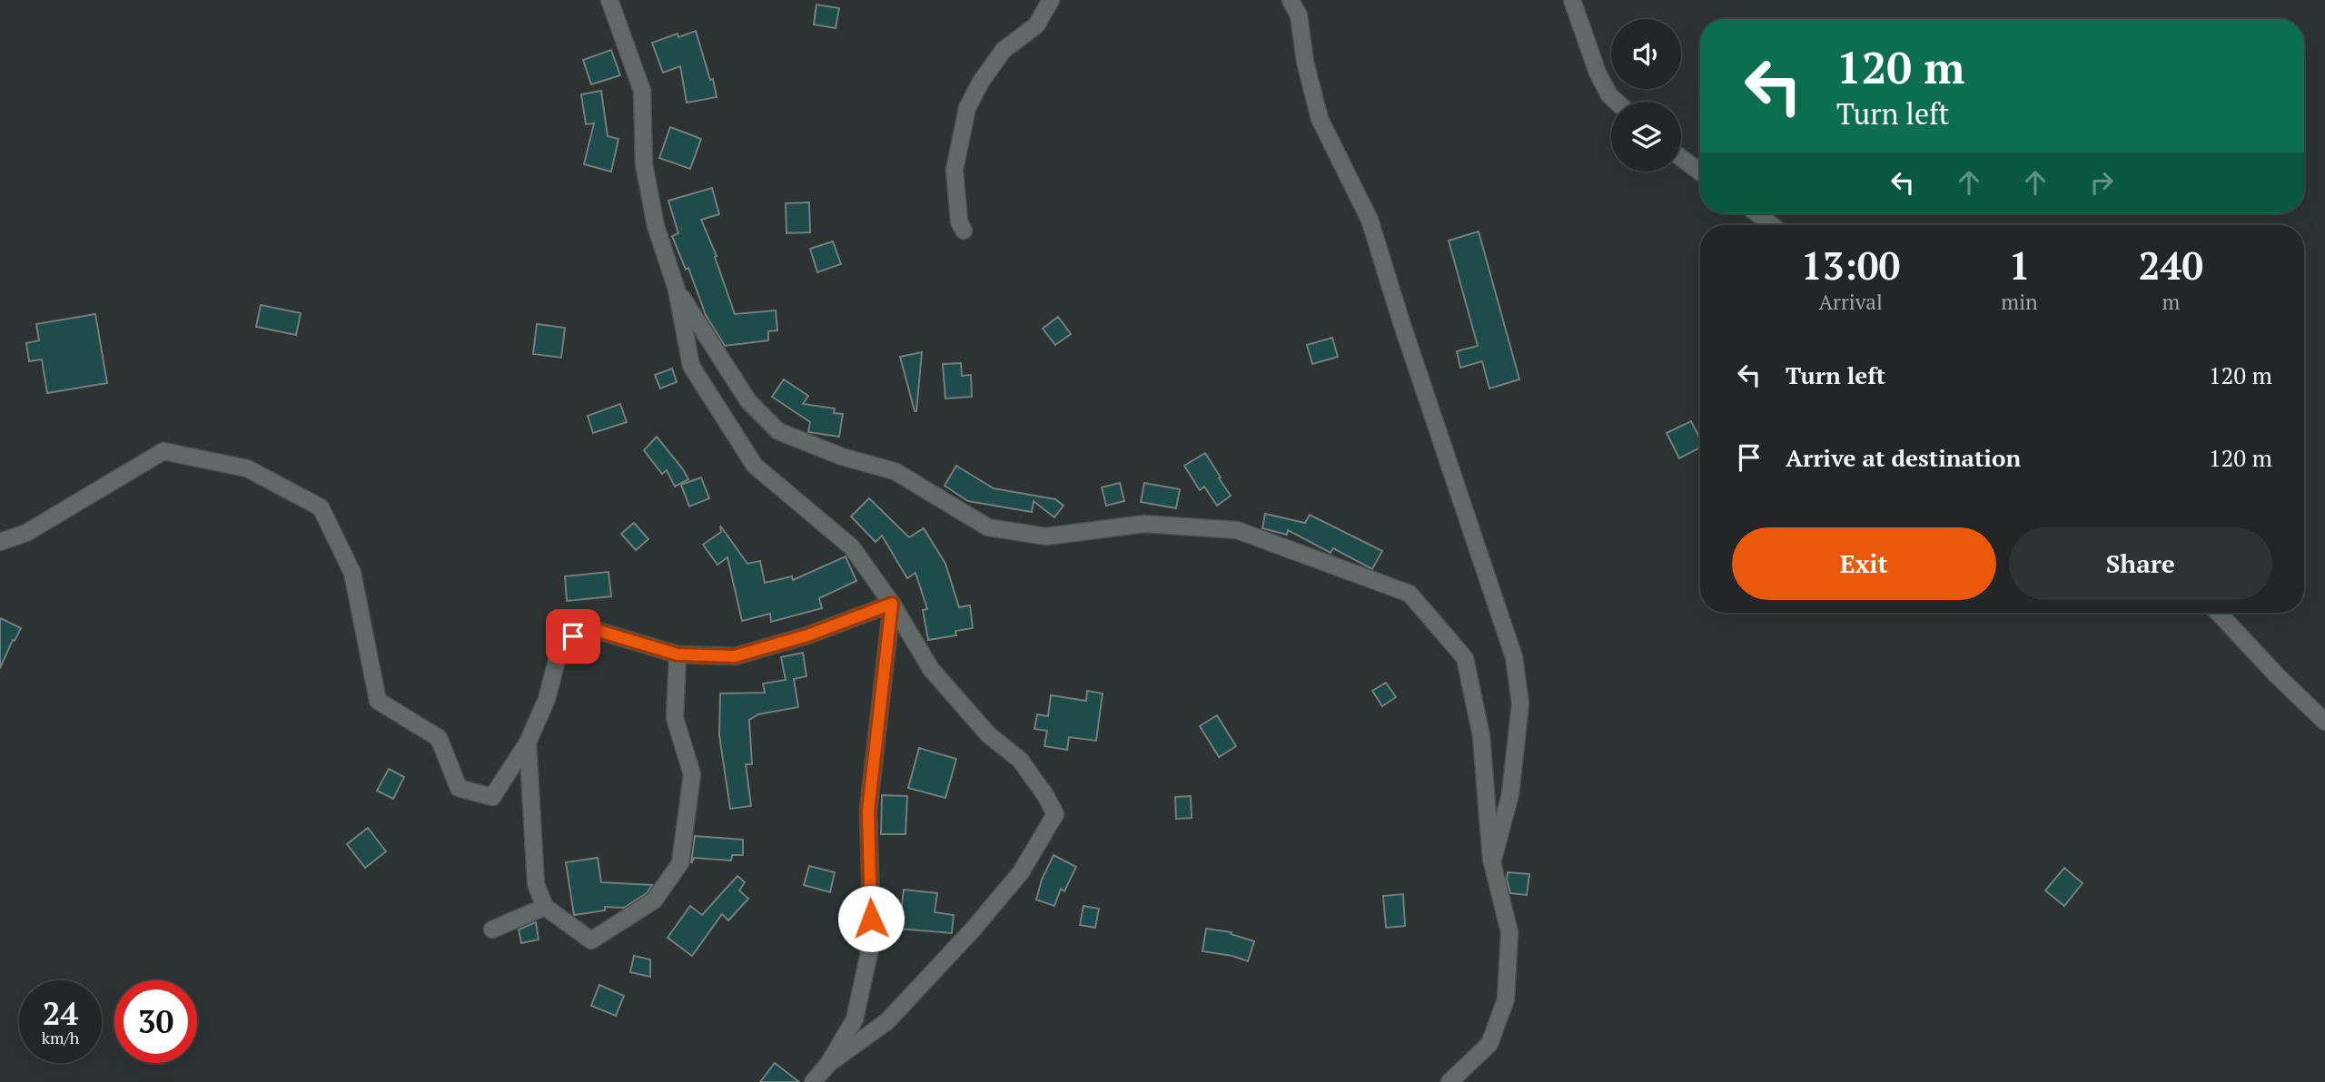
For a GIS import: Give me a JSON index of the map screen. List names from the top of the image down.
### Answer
{
  "page": {
    "turn": ["120 m", "Turn left"],
    "eta": [
      "13:00",
      "Arrival",
      "1",
      "min",
      "240",
      "m"
    ],
    "list": [
      {
        "name": "Turn left",
        "value": "120 m"
      },
      {
        "name": "Arrive at destination",
        "value": "120 m"
      }
    ],
    "buttons": ["Exit", "Share"],
    "speed": "24 km/h",
    "limit": "30"
  }
}
